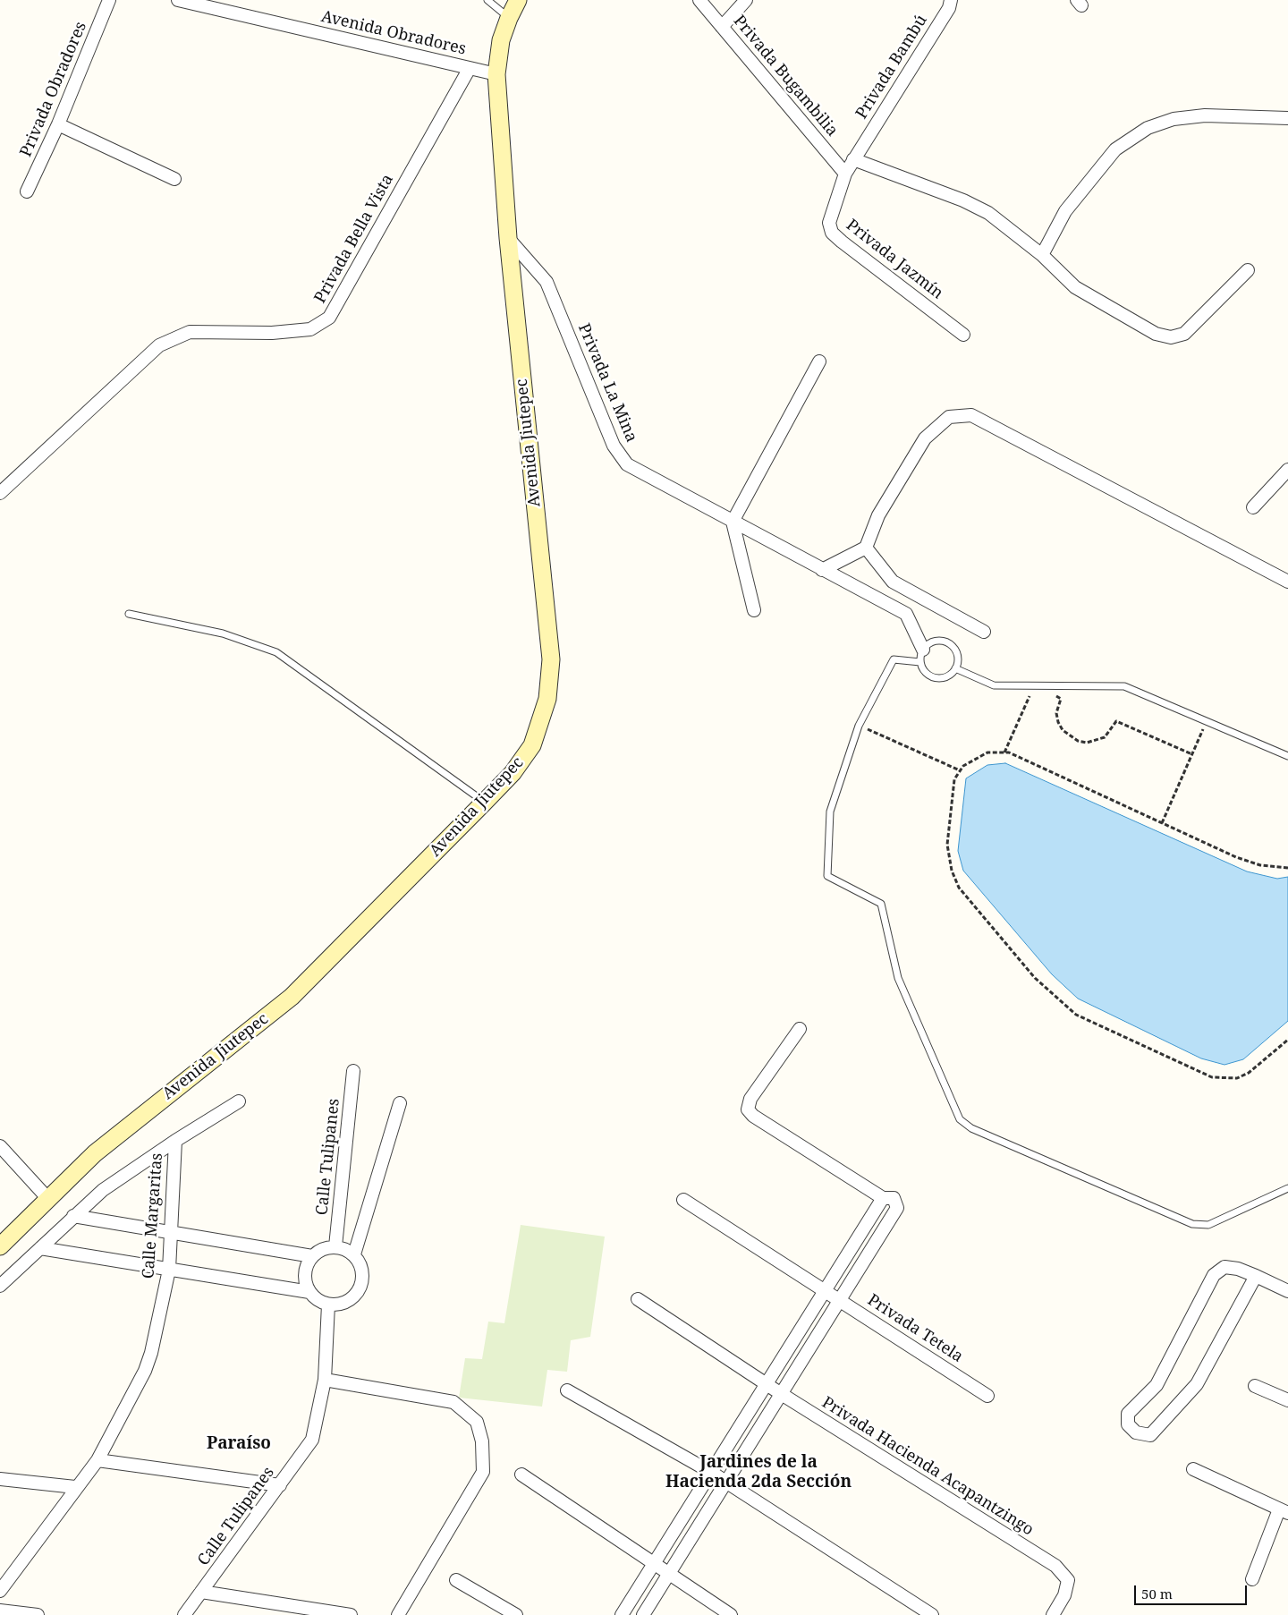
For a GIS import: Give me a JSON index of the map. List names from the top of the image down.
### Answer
{
  "streets": {
    "main road": ["Avenida Jiutepec"],
    "street": [
      "Avenida Obradores",
      "Privada Bambú",
      "Privada Bugambilia",
      "Privada Obradores",
      "Privada Bella Vista",
      "Privada Jazmín",
      "Privada La Mina",
      "Calle Tulipanes",
      "Calle Margaritas",
      "Privada Tetela",
      "Privada Hacienda Acapantzingo"
    ]
  },
  "crossings": [
    ["Avenida Obradores", "Privada Bella Vista"],
    ["Avenida Obradores", "Avenida Jiutepec"],
    ["Privada Bambú", "Privada Bugambilia"],
    ["Privada Bambú", "Privada Jazmín"],
    ["Privada Bugambilia", "Privada Jazmín"],
    ["Privada La Mina", "Avenida Jiutepec"]
  ],
  "districts": ["Paraíso", "Jardines de la Hacienda 2da Sección"],
  "scale_bar": "50 m"
}
